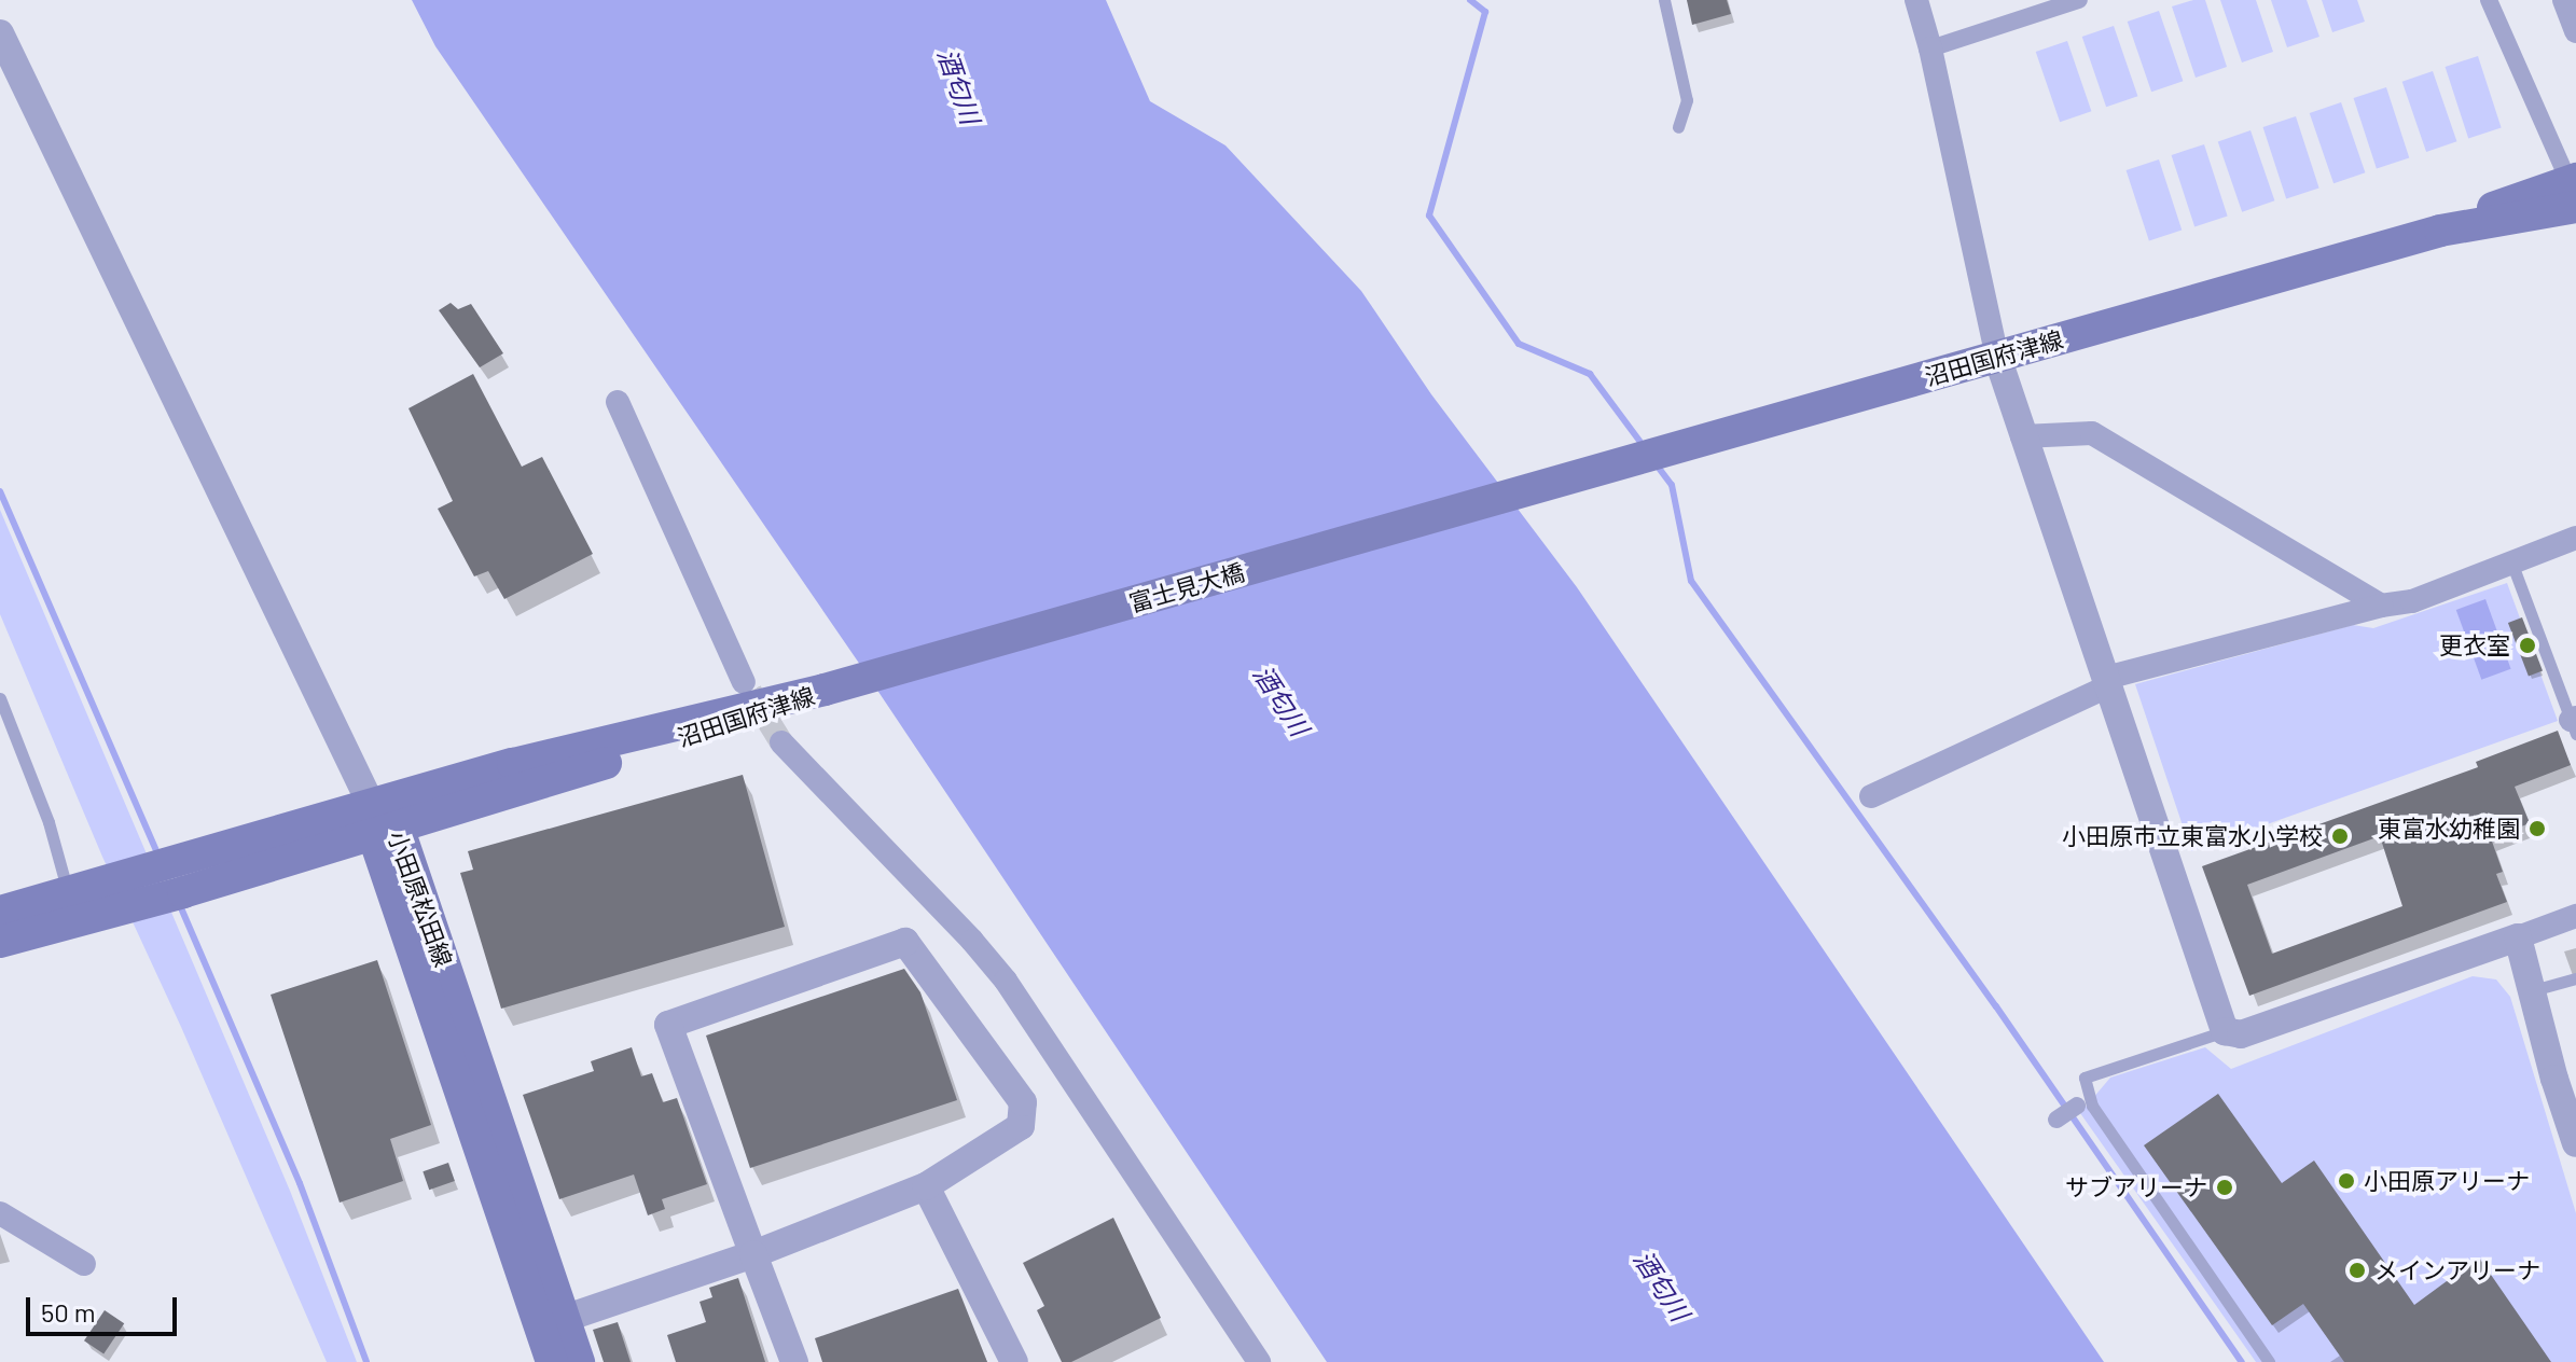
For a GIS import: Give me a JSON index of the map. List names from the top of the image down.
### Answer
{
  "streets": {
    "main road": ["沼田国府津線", "富士見大橋", "小田原松田線"]
  },
  "crossings": [
    ["沼田国府津線", "富士見大橋"],
    ["沼田国府津線", "小田原松田線"]
  ],
  "water": ["酒匂川"],
  "places": [
    "更衣室",
    "東富水幼稚園",
    "小田原市立東富水小学校",
    "小田原アリーナ",
    "サブアリーナ",
    "メインアリーナ"
  ],
  "scale_bar": "50 m"
}
